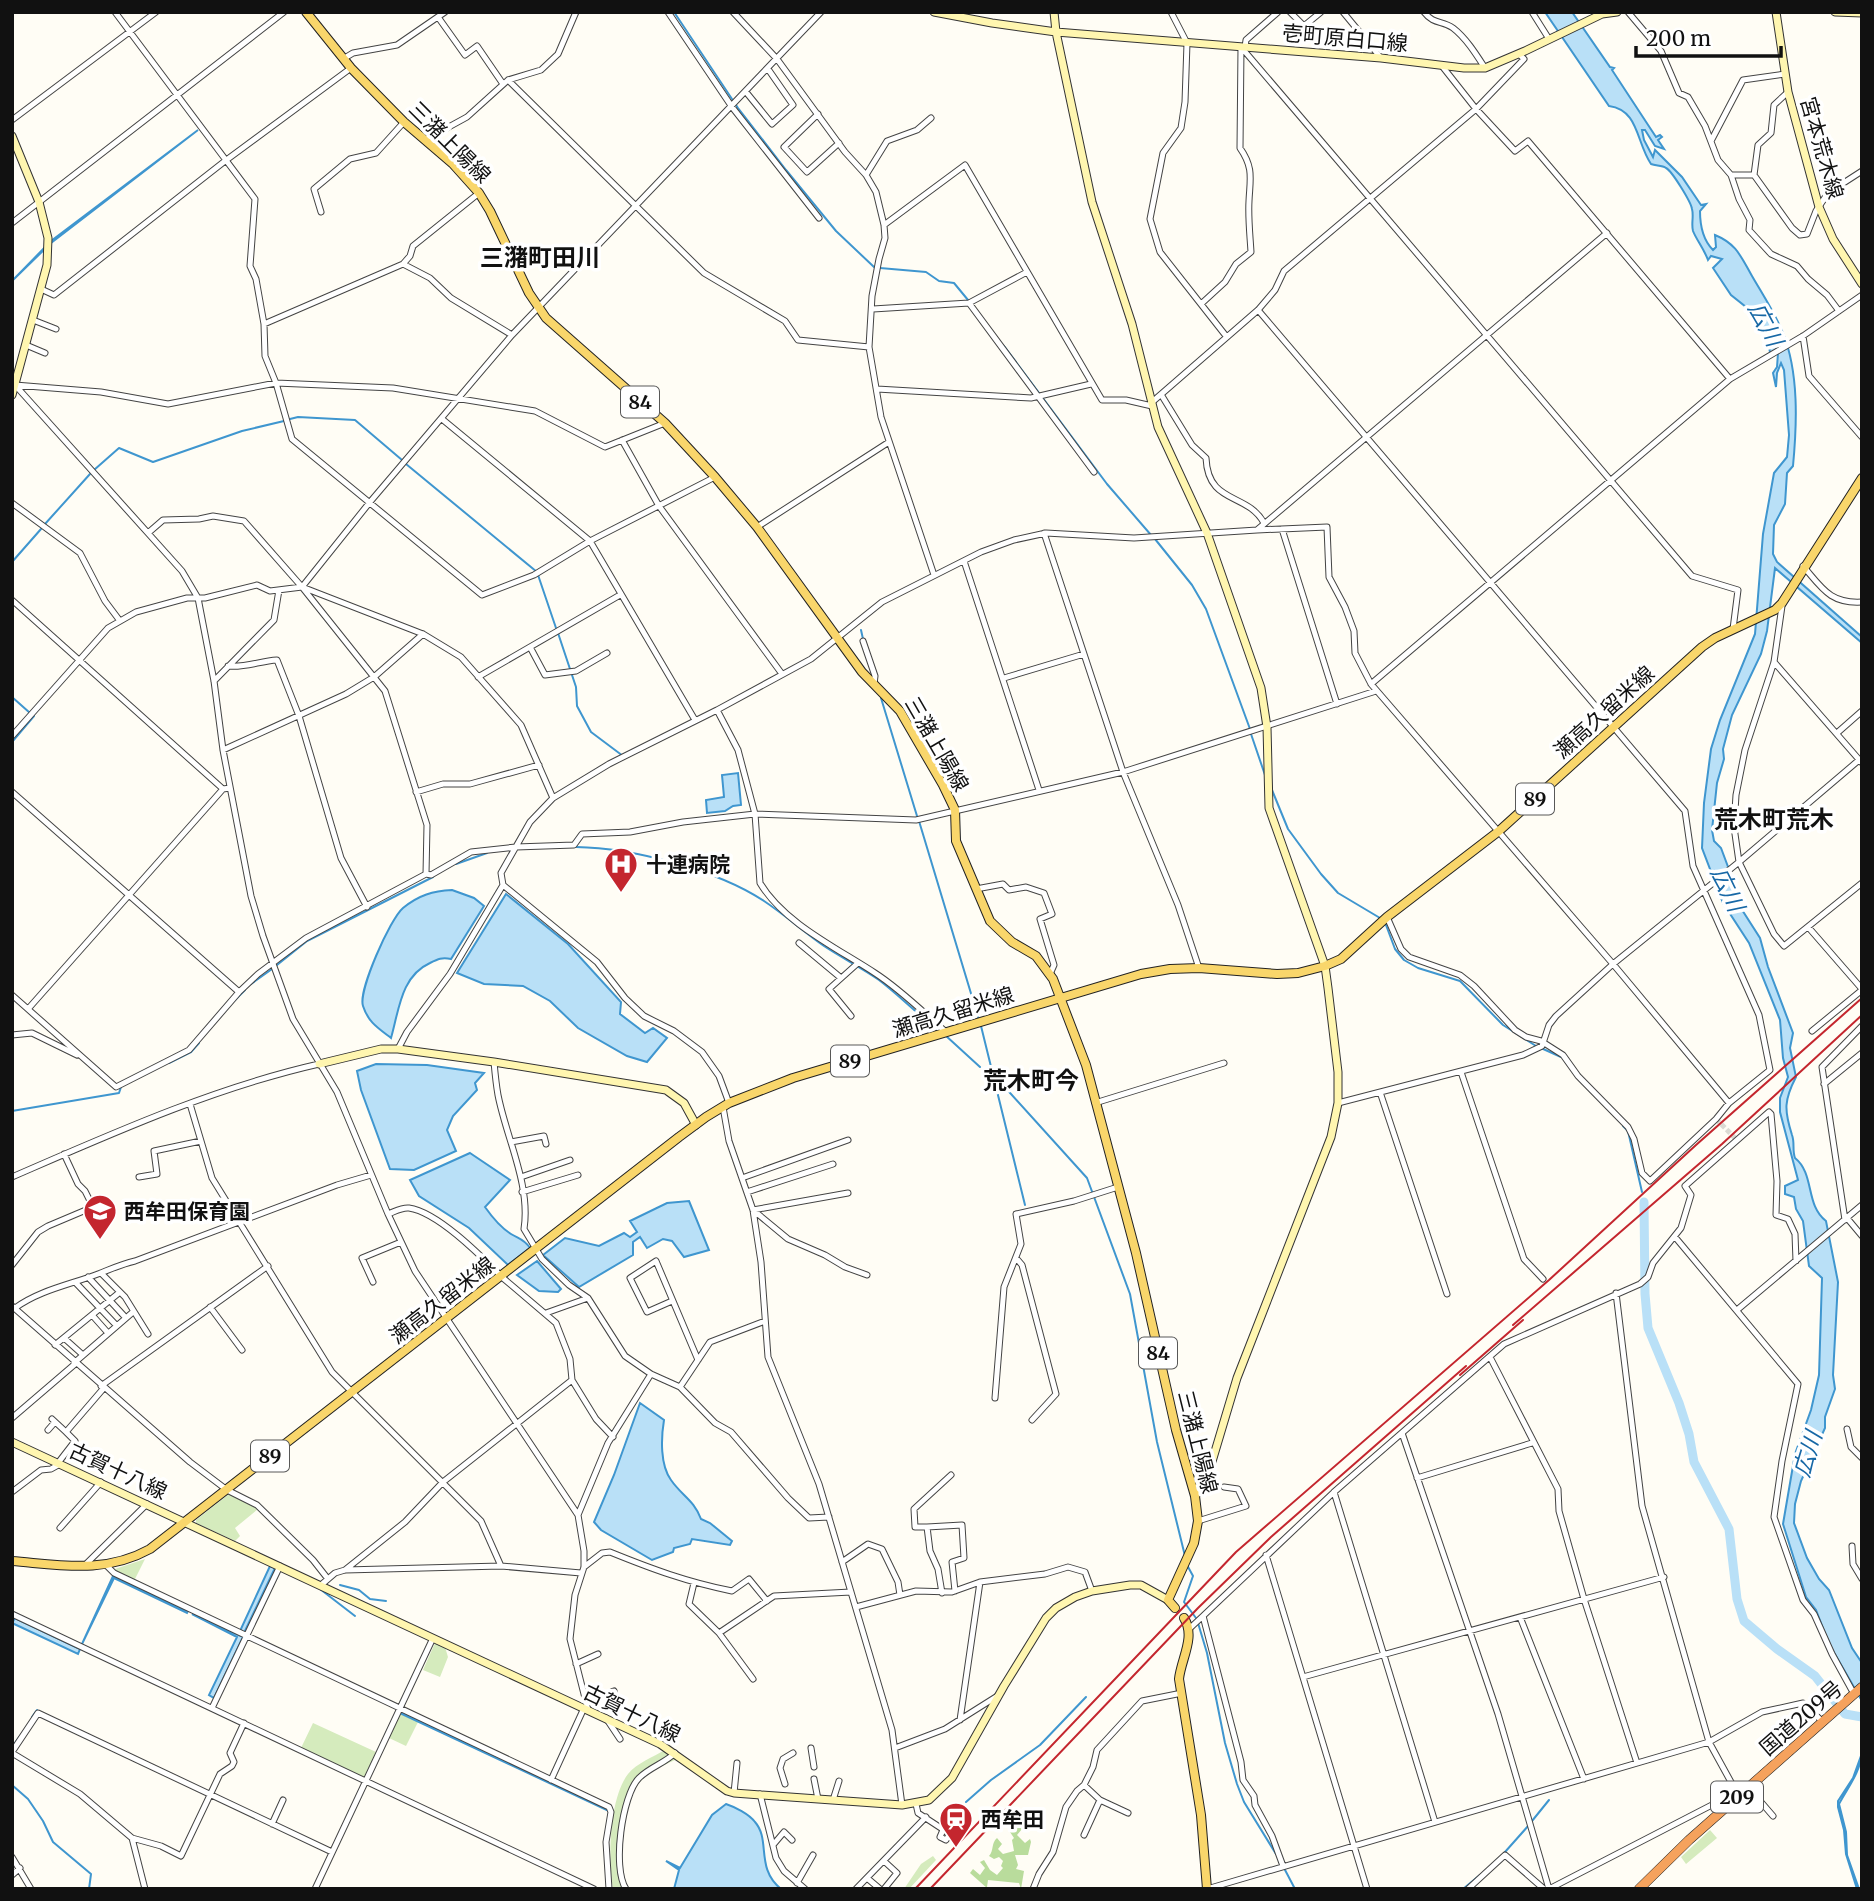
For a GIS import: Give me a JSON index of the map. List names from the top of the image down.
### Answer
{
  "streets": {
    "highway": ["国道209号", "209"],
    "main road": [
      "壱町原白口線",
      "三潴上陽線",
      "宮本荒木線",
      "84",
      "瀬高久留米線",
      "89",
      "古賀十八線"
    ]
  },
  "crossings": [
    ["三潴上陽線", "瀬高久留米線"],
    ["瀬高久留米線", "古賀十八線"]
  ],
  "districts": ["三潴町田川", "荒木町荒木", "荒木町今"],
  "water": ["広川"],
  "places": {
    "hospital": ["十連病院"],
    "school or university": ["西牟田保育園"],
    "station": ["西牟田"]
  },
  "scale_bar": "200 m"
}
